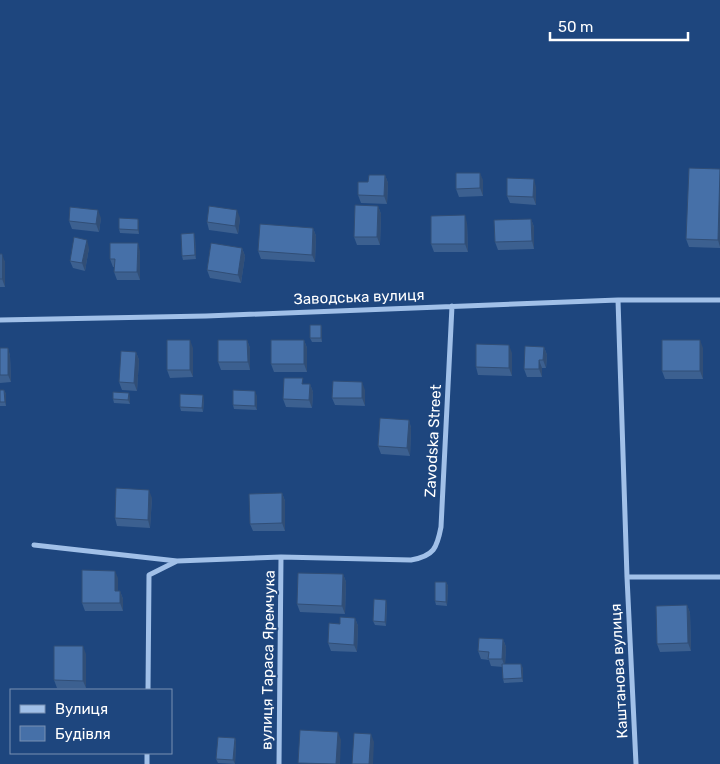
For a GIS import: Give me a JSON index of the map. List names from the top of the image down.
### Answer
{
  "streets": {
    "street": [
      "Заводська вулиця",
      "Zavodska Street",
      "вулиця Тараса Яремчука",
      "Каштанова вулиця"
    ]
  },
  "crossings": [
    ["Заводська вулиця", "Zavodska Street"],
    ["Заводська вулиця", "Каштанова вулиця"],
    ["Zavodska Street", "вулиця Тараса Яремчука"]
  ],
  "legend": ["Вулиця", "Будівля"],
  "scale_bar": "50 m"
}
